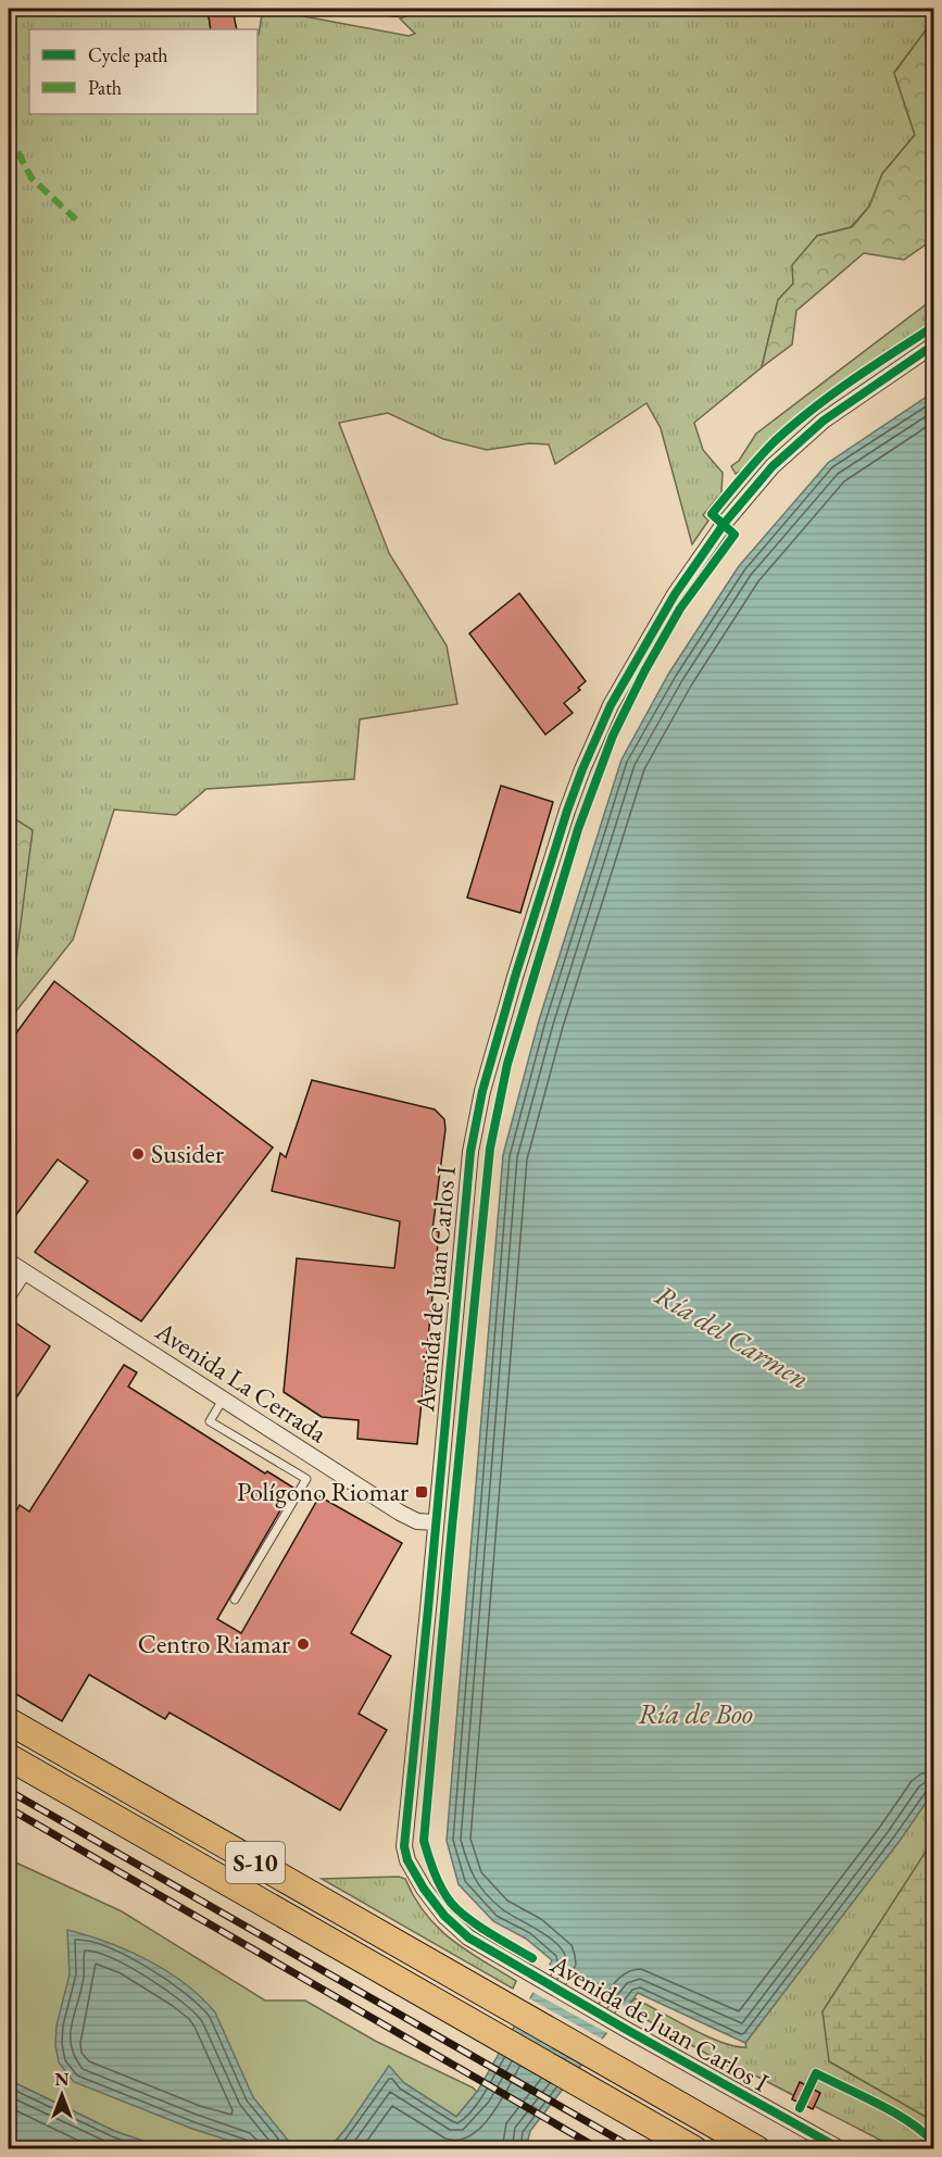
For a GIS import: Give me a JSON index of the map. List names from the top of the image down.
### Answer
{
  "streets": {
    "highway": ["S-10"],
    "street": ["Avenida de Juan Carlos I", "Avenida La Cerrada"]
  },
  "crossings": [
    ["Avenida de Juan Carlos I", "Avenida La Cerrada"]
  ],
  "water": ["Ría del Carmen", "Ría de Boo"],
  "places": {
    "other": ["Susider", "Centro Riamar"],
    "transit": ["Polígono Riomar"]
  },
  "legend": ["Cycle path", "Path"],
  "north": "top"
}
